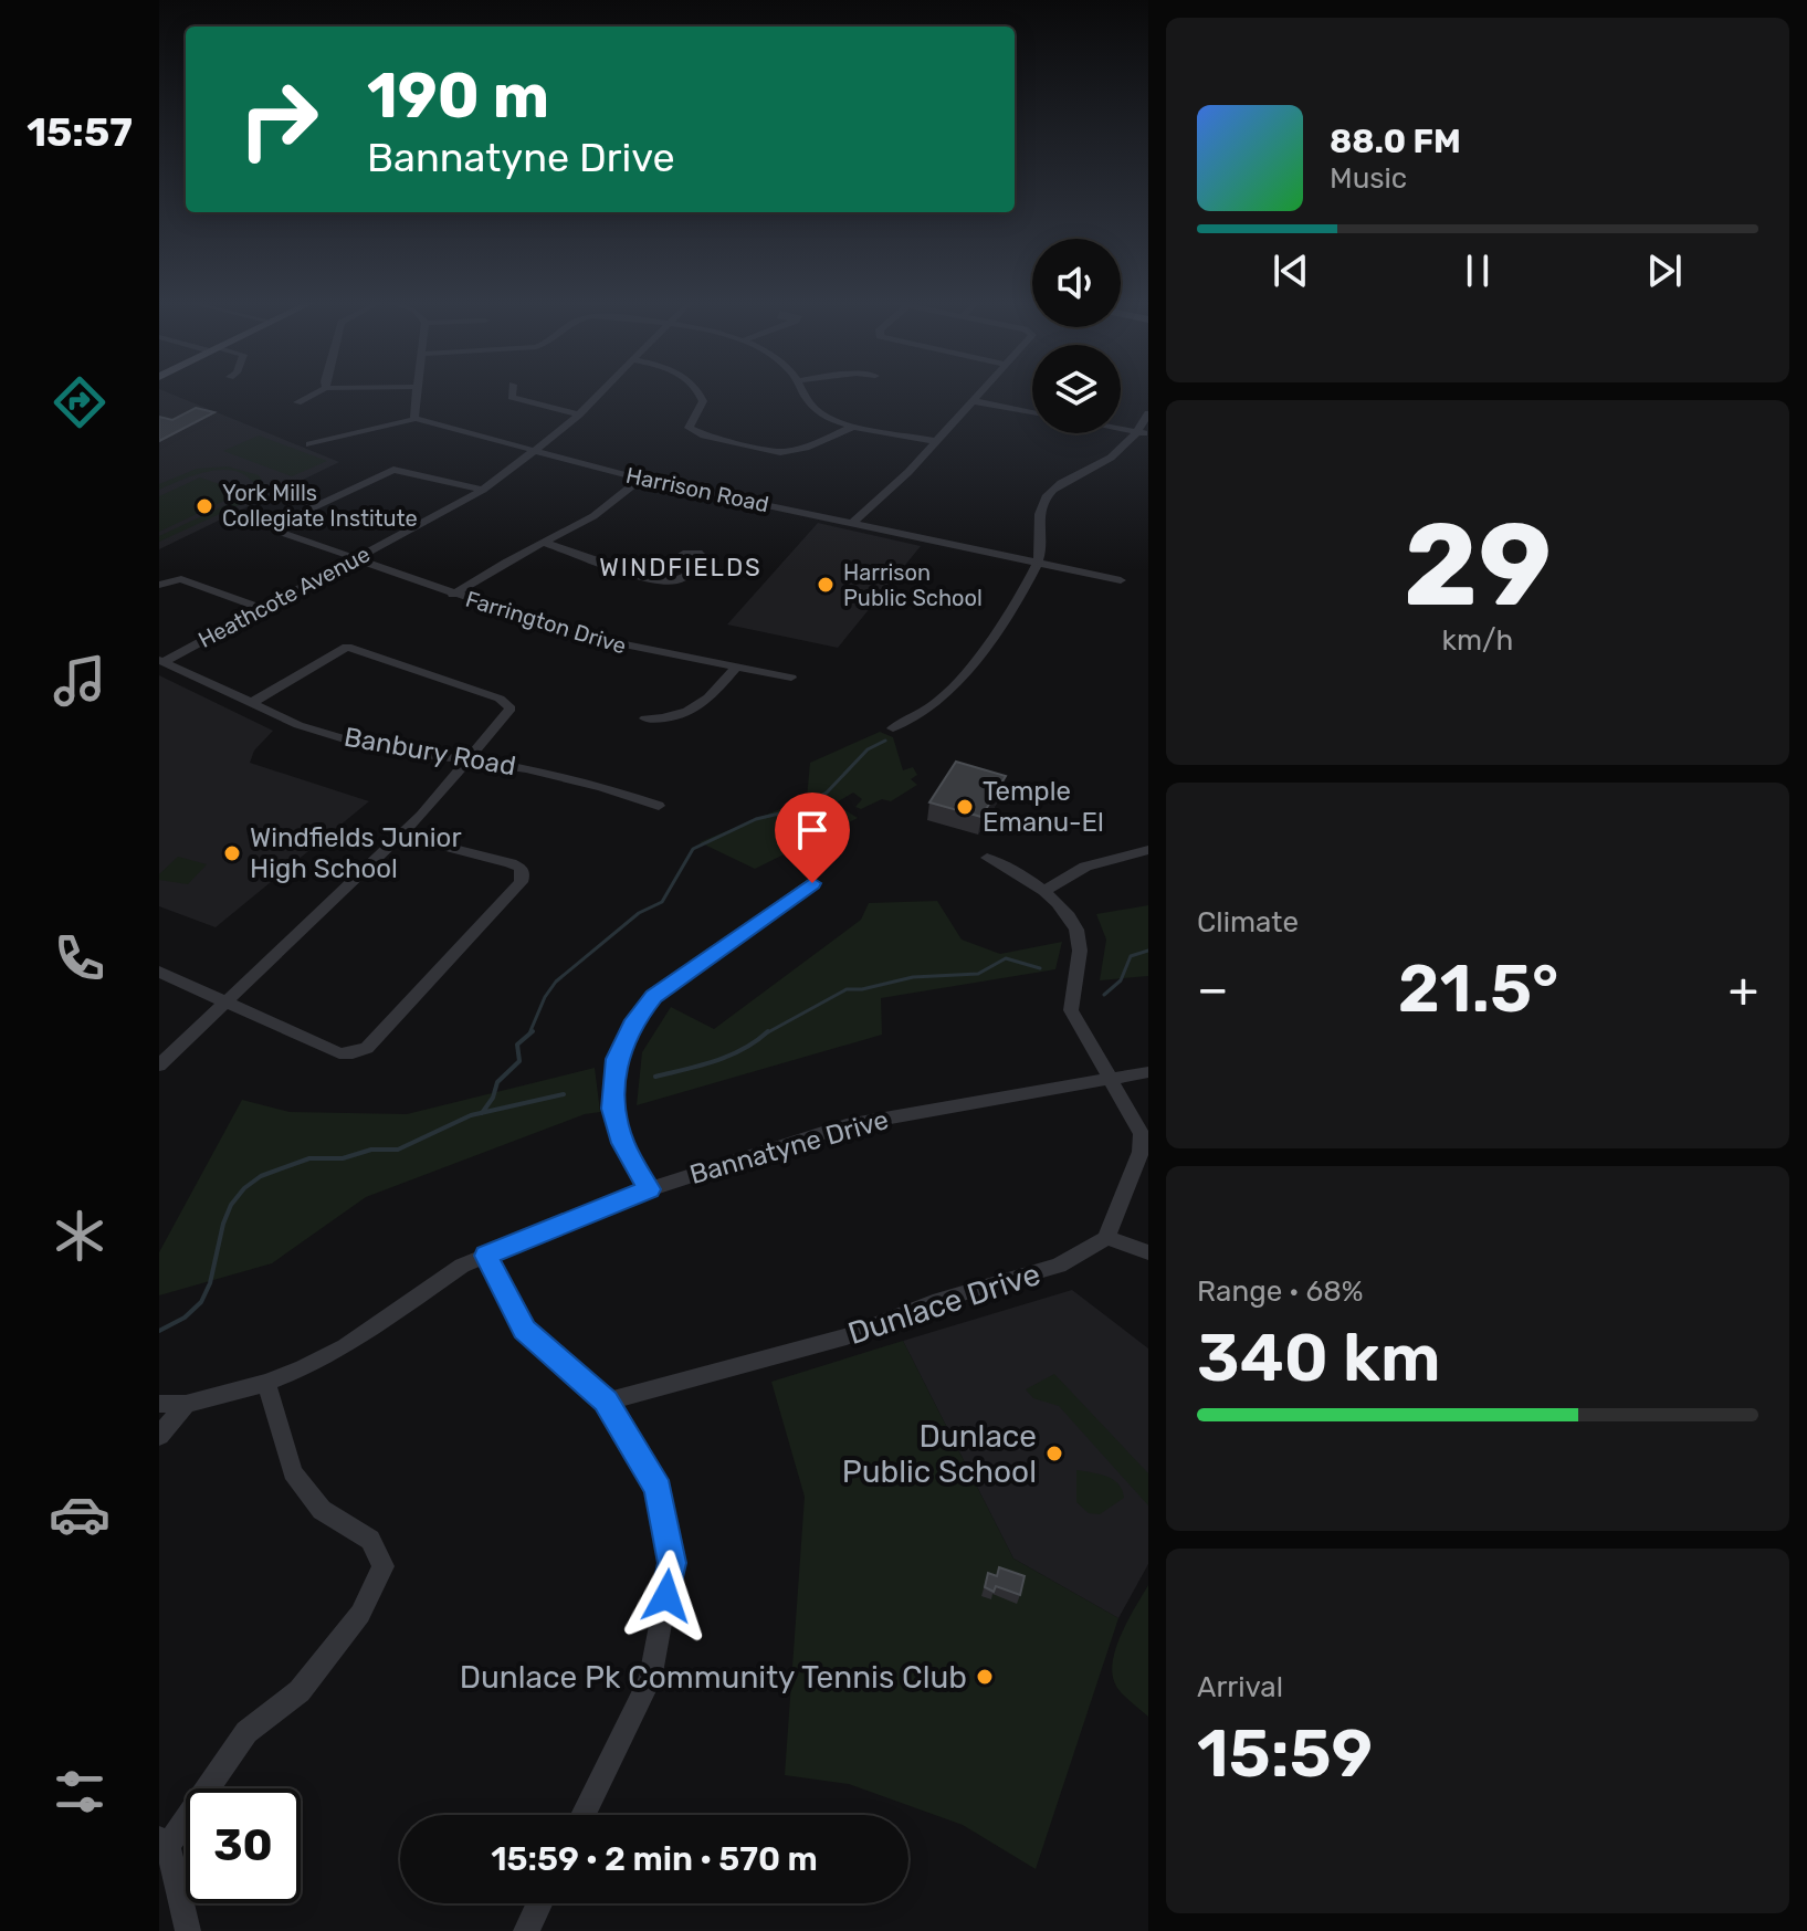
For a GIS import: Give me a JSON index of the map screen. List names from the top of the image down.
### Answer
{
  "streets": {
    "street": [
      "Harrison Road",
      "Heathcote Avenue",
      "Farrington Drive",
      "Banbury Road",
      "Bannatyne Drive",
      "Dunlace Drive"
    ]
  },
  "crossings": [
    ["Harrison Road", "Heathcote Avenue"],
    ["Heathcote Avenue", "Farrington Drive"],
    ["Heathcote Avenue", "Banbury Road"]
  ],
  "districts": ["WINDFIELDS"],
  "places": [
    "York Mills Collegiate Institute",
    "Harrison Public School",
    "Temple Emanu-El",
    "Windfields Junior High School",
    "Dunlace Public School",
    "Dunlace Pk Community Tennis Club"
  ],
  "page": {
    "tabs": "15:57",
    "turn": ["190 m", "Bannatyne Drive"],
    "song": ["88.0 FM", "Music"],
    "tile": [
      ["29", "km/h"],
      "Climate",
      ["Range · 68%", "340 km"],
      ["Arrival", "15:59"]
    ],
    "heat": ["−", "21.5°", "+"],
    "limit": "30",
    "trip": "15:59 · 2 min · 570 m"
  }
}
